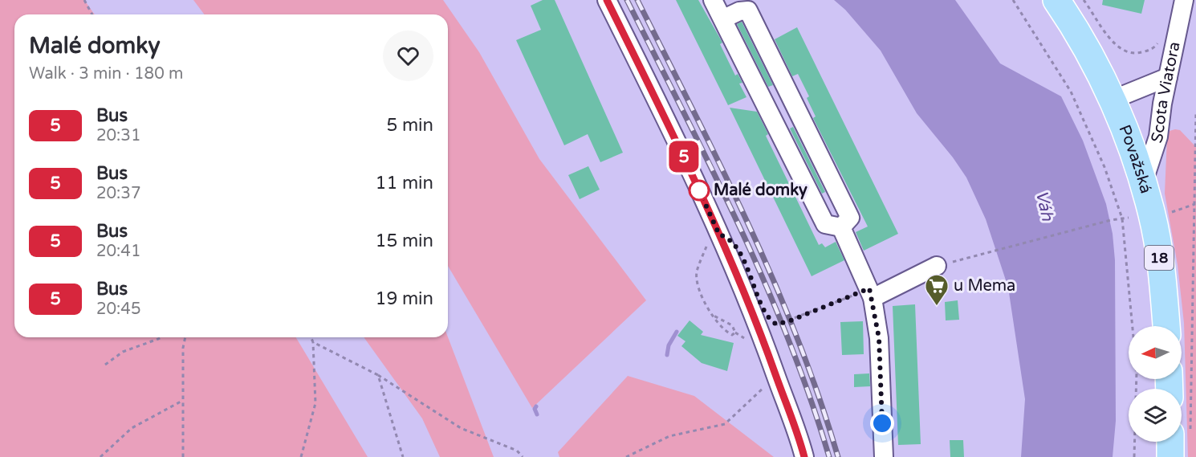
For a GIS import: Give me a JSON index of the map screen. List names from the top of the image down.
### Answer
{
  "streets": {
    "main road": ["Považská", "18"],
    "street": ["Scota Viatora"]
  },
  "crossings": [
    ["Scota Viatora", "Považská"]
  ],
  "water": ["Váh"],
  "places": {
    "other": ["Malé domky"],
    "supermarket": ["u Mema"]
  },
  "lines": ["bus line 5"],
  "north": "left",
  "page": {
    "on_map": "5",
    "heading": ["Malé domky", "Walk · 3 min · 180 m"],
    "list": [
      {
        "mark": "5",
        "name": "Bus",
        "note": "20:31",
        "value": "5 min"
      },
      {
        "mark": "5",
        "name": "Bus",
        "note": "20:37",
        "value": "11 min"
      },
      {
        "mark": "5",
        "name": "Bus",
        "note": "20:41",
        "value": "15 min"
      },
      {
        "mark": "5",
        "name": "Bus",
        "note": "20:45",
        "value": "19 min"
      }
    ]
  }
}
